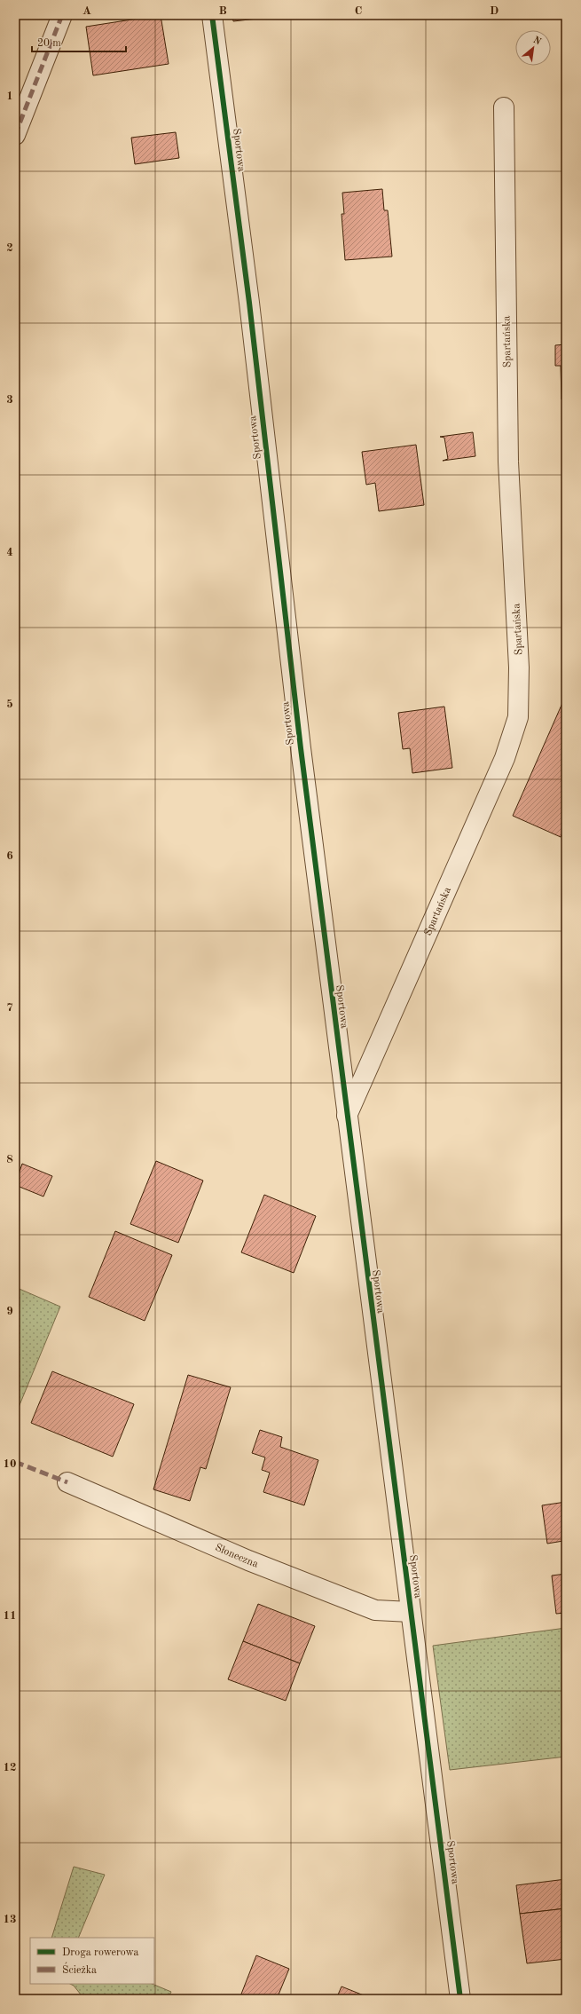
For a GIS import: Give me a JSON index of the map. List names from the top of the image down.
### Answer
{
  "streets": {
    "street": ["Sportowa", "Spartańska", "Słoneczna"]
  },
  "crossings": [
    ["Sportowa", "Spartańska"],
    ["Sportowa", "Słoneczna"]
  ],
  "legend": ["Droga rowerowa", "Ścieżka"],
  "scale_bar": "20 m",
  "north": "top right",
  "grid": {
    "columns": [
      "A",
      "B",
      "C",
      "D"
    ],
    "rows": [
      "1",
      "2",
      "3",
      "4",
      "5",
      "6",
      "7",
      "8",
      "9",
      "10",
      "11",
      "12",
      "13"
    ]
  }
}
